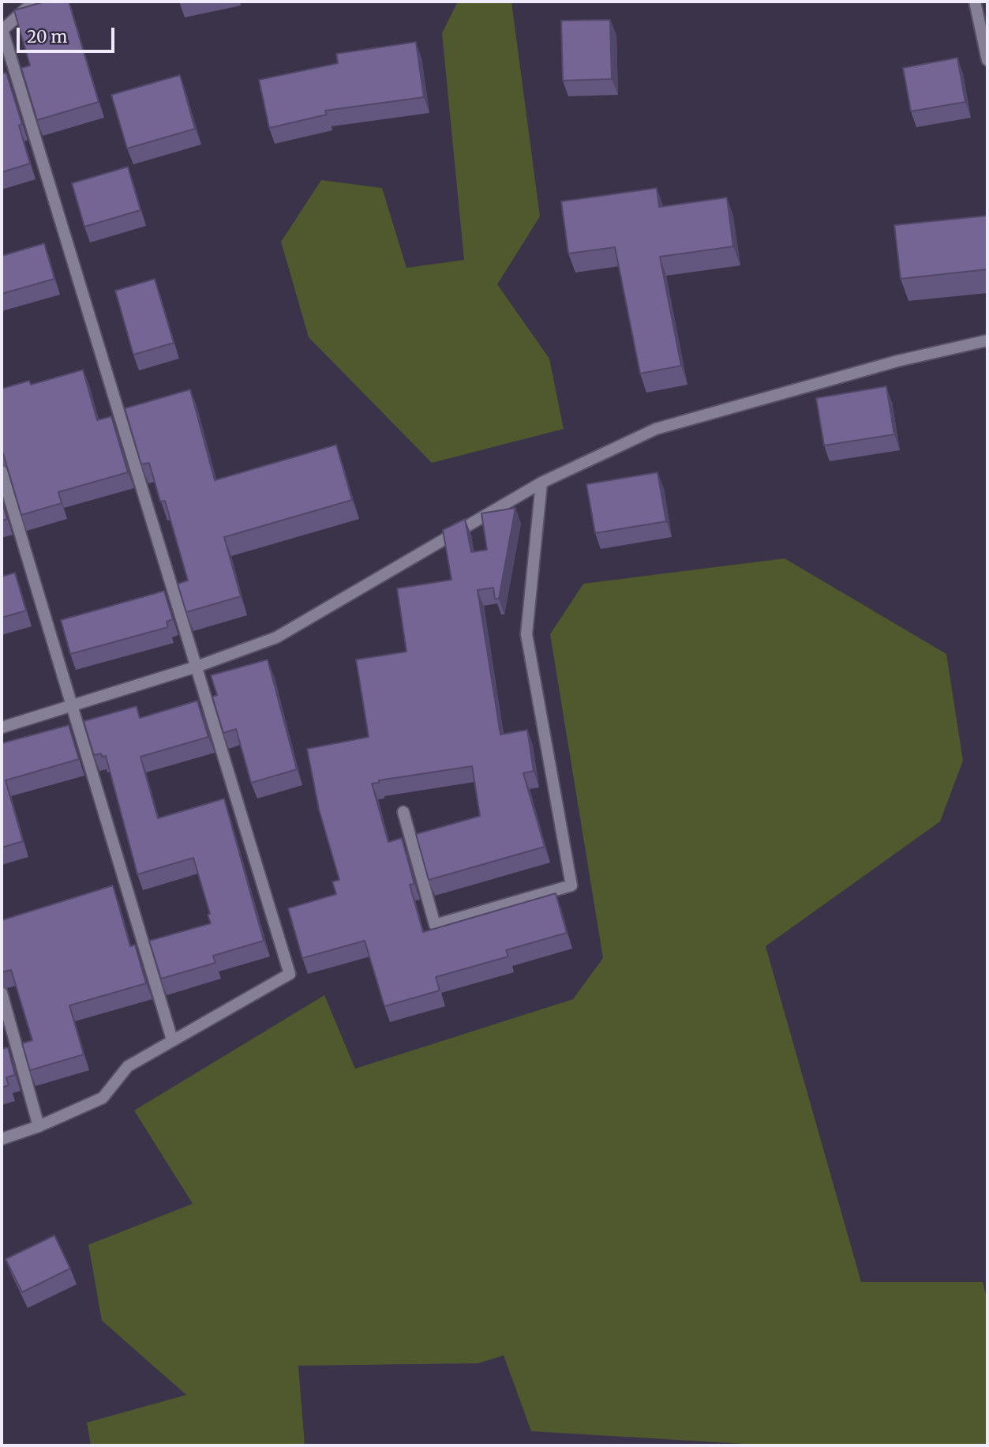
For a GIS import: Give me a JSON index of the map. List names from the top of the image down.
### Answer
{
  "scale_bar": "20 m"
}
